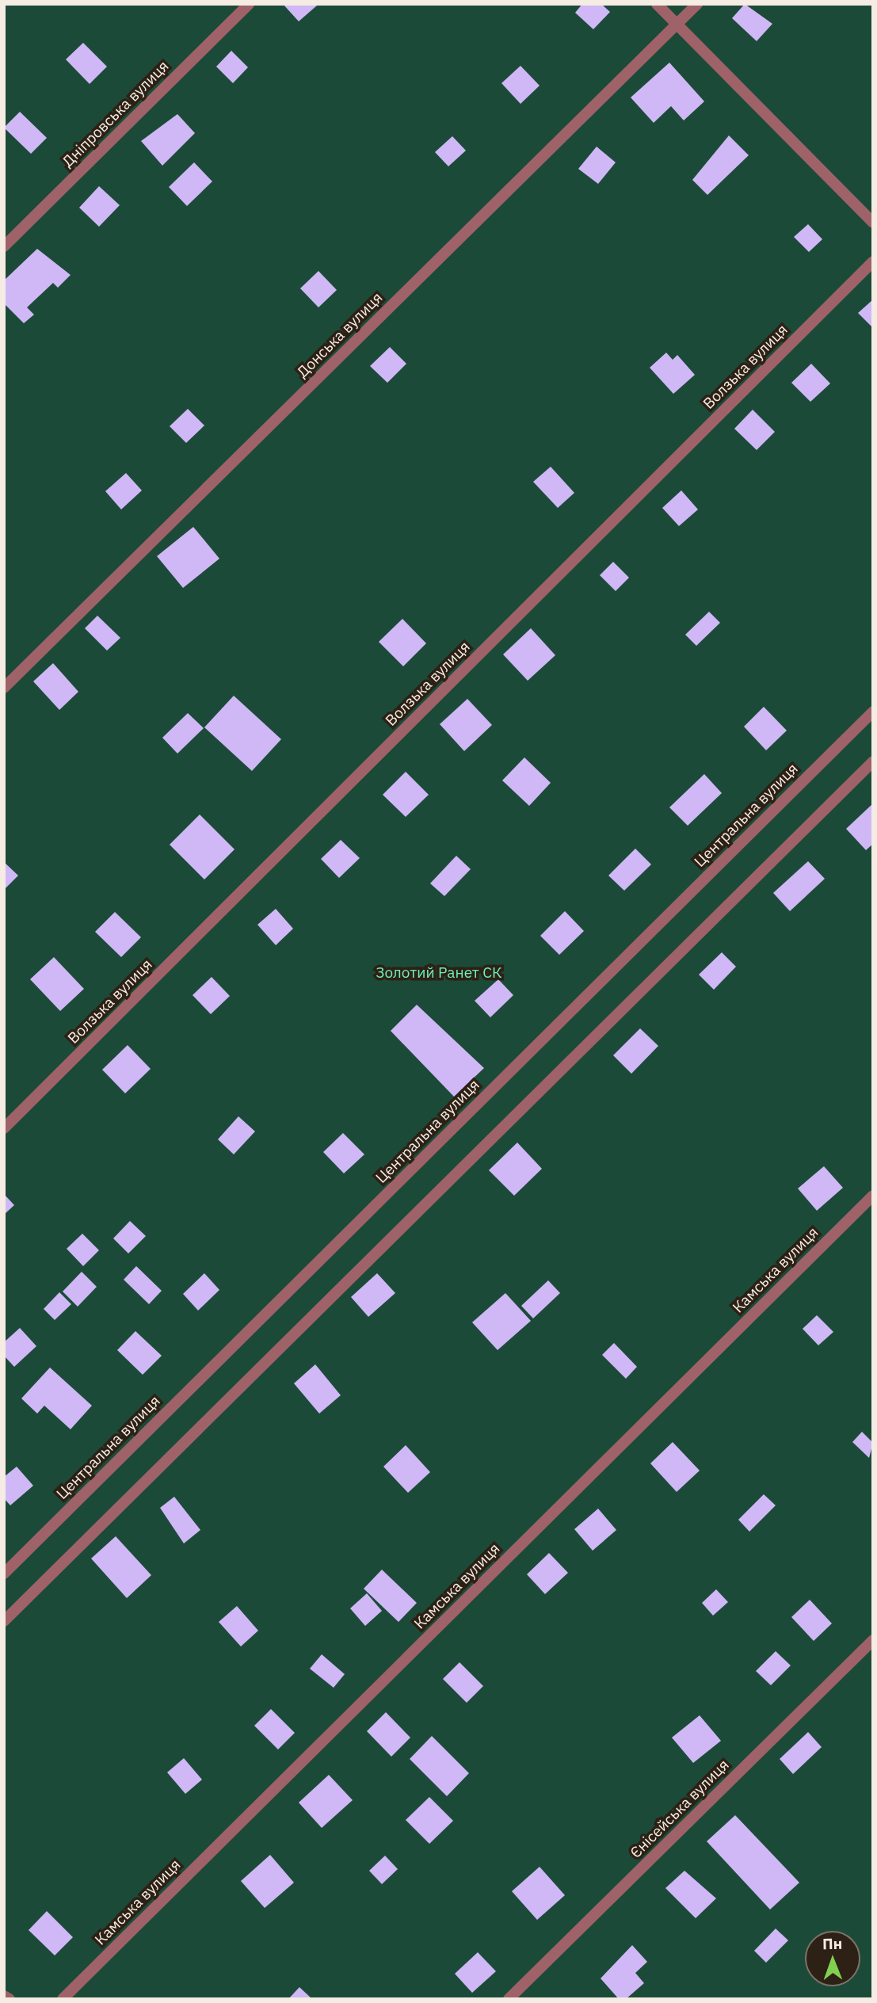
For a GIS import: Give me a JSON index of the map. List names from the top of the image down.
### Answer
{
  "streets": {
    "street": [
      "Дніпровська вулиця",
      "Донська вулиця",
      "Волзька вулиця",
      "Центральна вулиця",
      "Камська вулиця",
      "Єнісейська вулиця"
    ]
  },
  "parks": ["Золотий Ранет СК"],
  "north": "top"
}
